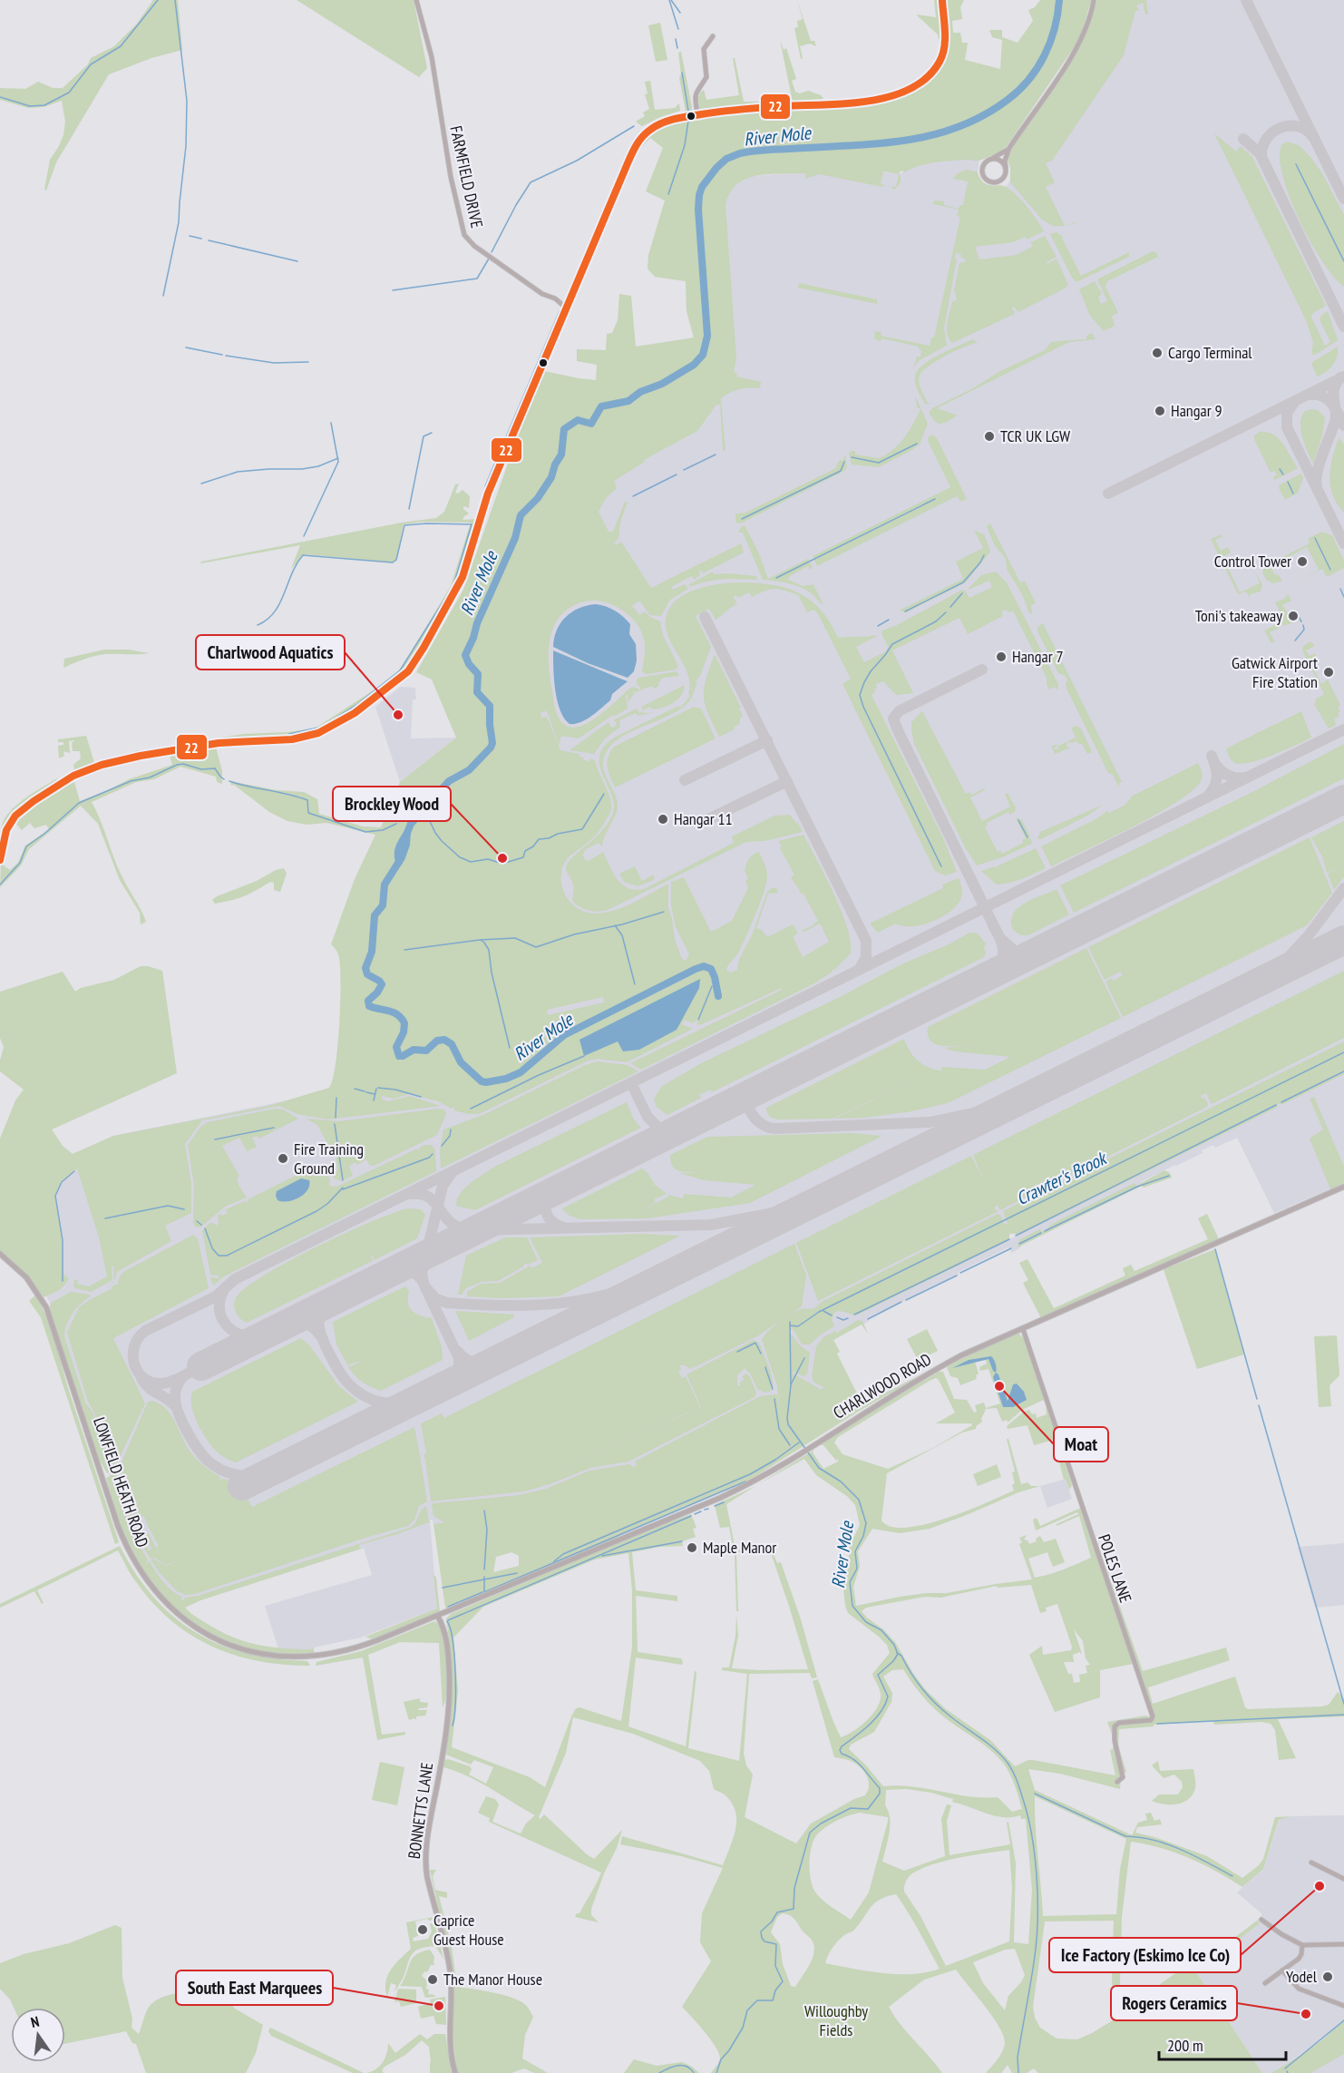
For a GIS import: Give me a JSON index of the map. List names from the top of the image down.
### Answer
{
  "streets": {
    "street": [
      "FARMFIELD DRIVE",
      "CHARLWOOD ROAD",
      "LOWFIELD HEATH ROAD",
      "POLES LANE",
      "BONNETTS LANE"
    ]
  },
  "crossings": [
    ["CHARLWOOD ROAD", "LOWFIELD HEATH ROAD"],
    ["CHARLWOOD ROAD", "POLES LANE"],
    ["CHARLWOOD ROAD", "BONNETTS LANE"],
    ["LOWFIELD HEATH ROAD", "BONNETTS LANE"]
  ],
  "water": ["River Mole", "Crawter's Brook"],
  "parks": ["Willoughby Fields"],
  "places": [
    "Cargo Terminal",
    "Hangar 9",
    "TCR UK LGW",
    "Control Tower",
    "Toni's takeaway",
    "Hangar 7",
    "Gatwick Airport Fire Station",
    "Charlwood Aquatics",
    "Hangar 11",
    "Brockley Wood",
    "Fire Training Ground",
    "Moat",
    "Maple Manor",
    "Ice Factory (Eskimo Ice Co)",
    "Caprice Guest House",
    "Yodel",
    "The Manor House",
    "South East Marquees",
    "Rogers Ceramics"
  ],
  "lines": ["transit line 22"],
  "scale_bar": "200 m",
  "north": "top"
}
